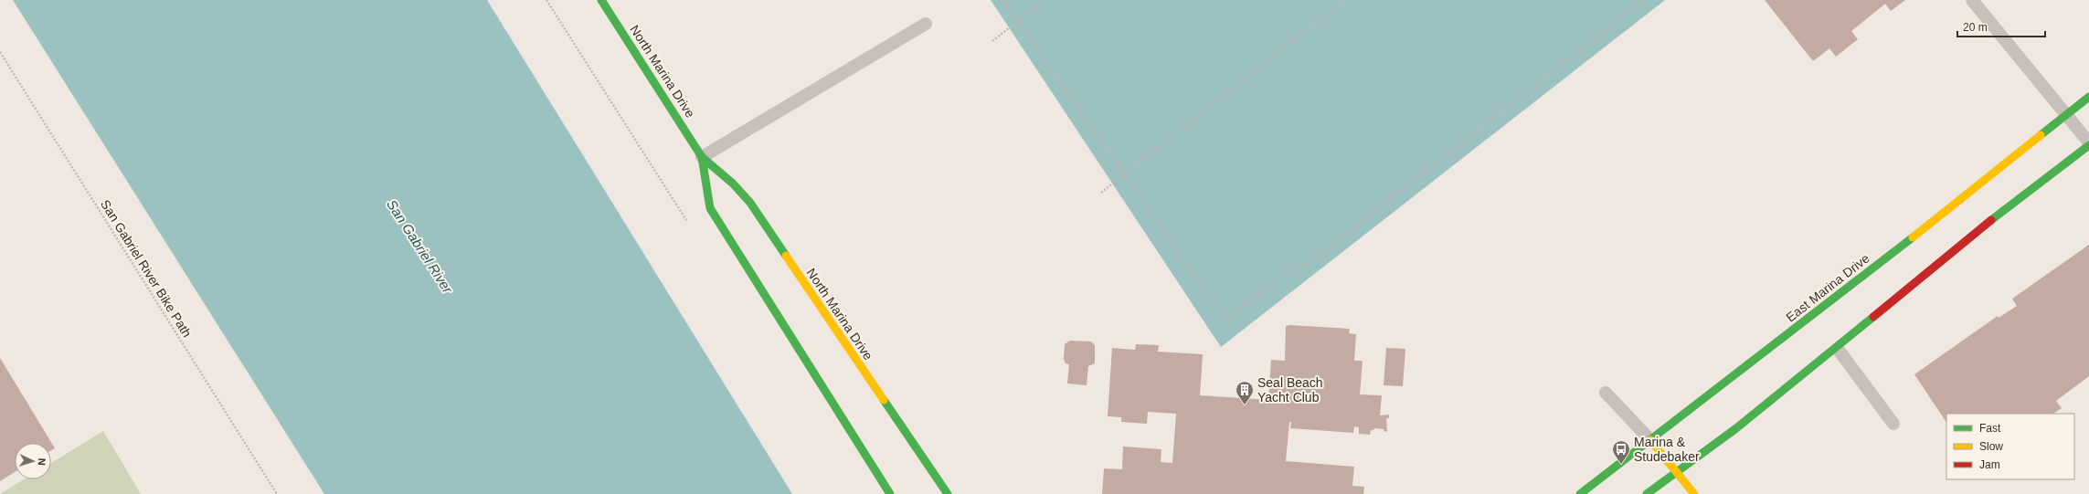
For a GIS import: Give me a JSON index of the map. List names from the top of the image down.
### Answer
{
  "streets": {
    "main road": ["North Marina Drive", "East Marina Drive"],
    "path": ["San Gabriel River Bike Path"]
  },
  "water": ["San Gabriel River"],
  "places": {
    "building": ["Seal Beach Yacht Club"],
    "bus stop": ["Marina & Studebaker"]
  },
  "legend": ["Fast", "Slow", "Jam"],
  "scale_bar": "20 m",
  "north": "right"
}
